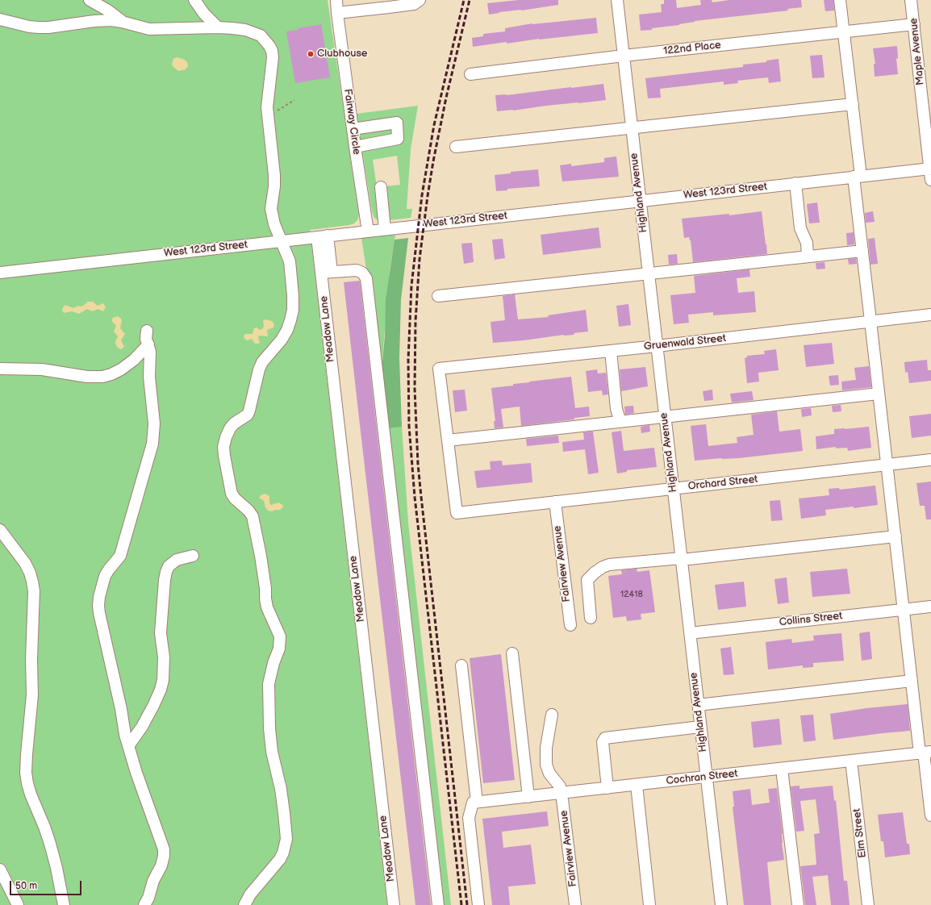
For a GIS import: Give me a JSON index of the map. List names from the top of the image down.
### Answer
{
  "streets": {
    "street": [
      "122nd Place",
      "Maple Avenue",
      "Fairway Circle",
      "West 123rd Street",
      "Highland Avenue",
      "Meadow Lane",
      "Gruenwald Street",
      "Orchard Street",
      "Fairview Avenue",
      "Collins Street",
      "Cochran Street",
      "Elm Street"
    ]
  },
  "crossings": [
    ["122nd Place", "Maple Avenue"],
    ["122nd Place", "Highland Avenue"],
    ["Maple Avenue", "West 123rd Street"],
    ["Fairway Circle", "West 123rd Street"],
    ["West 123rd Street", "Highland Avenue"],
    ["West 123rd Street", "Meadow Lane"],
    ["Highland Avenue", "Gruenwald Street"],
    ["Highland Avenue", "Orchard Street"],
    ["Highland Avenue", "Collins Street"],
    ["Highland Avenue", "Cochran Street"],
    ["Gruenwald Street", "Orchard Street"],
    ["Orchard Street", "Fairview Avenue"],
    ["Fairview Avenue", "Cochran Street"],
    ["Cochran Street", "Elm Street"]
  ],
  "places": ["Clubhouse"],
  "house_numbers": ["12418"],
  "scale_bar": "50 m"
}
